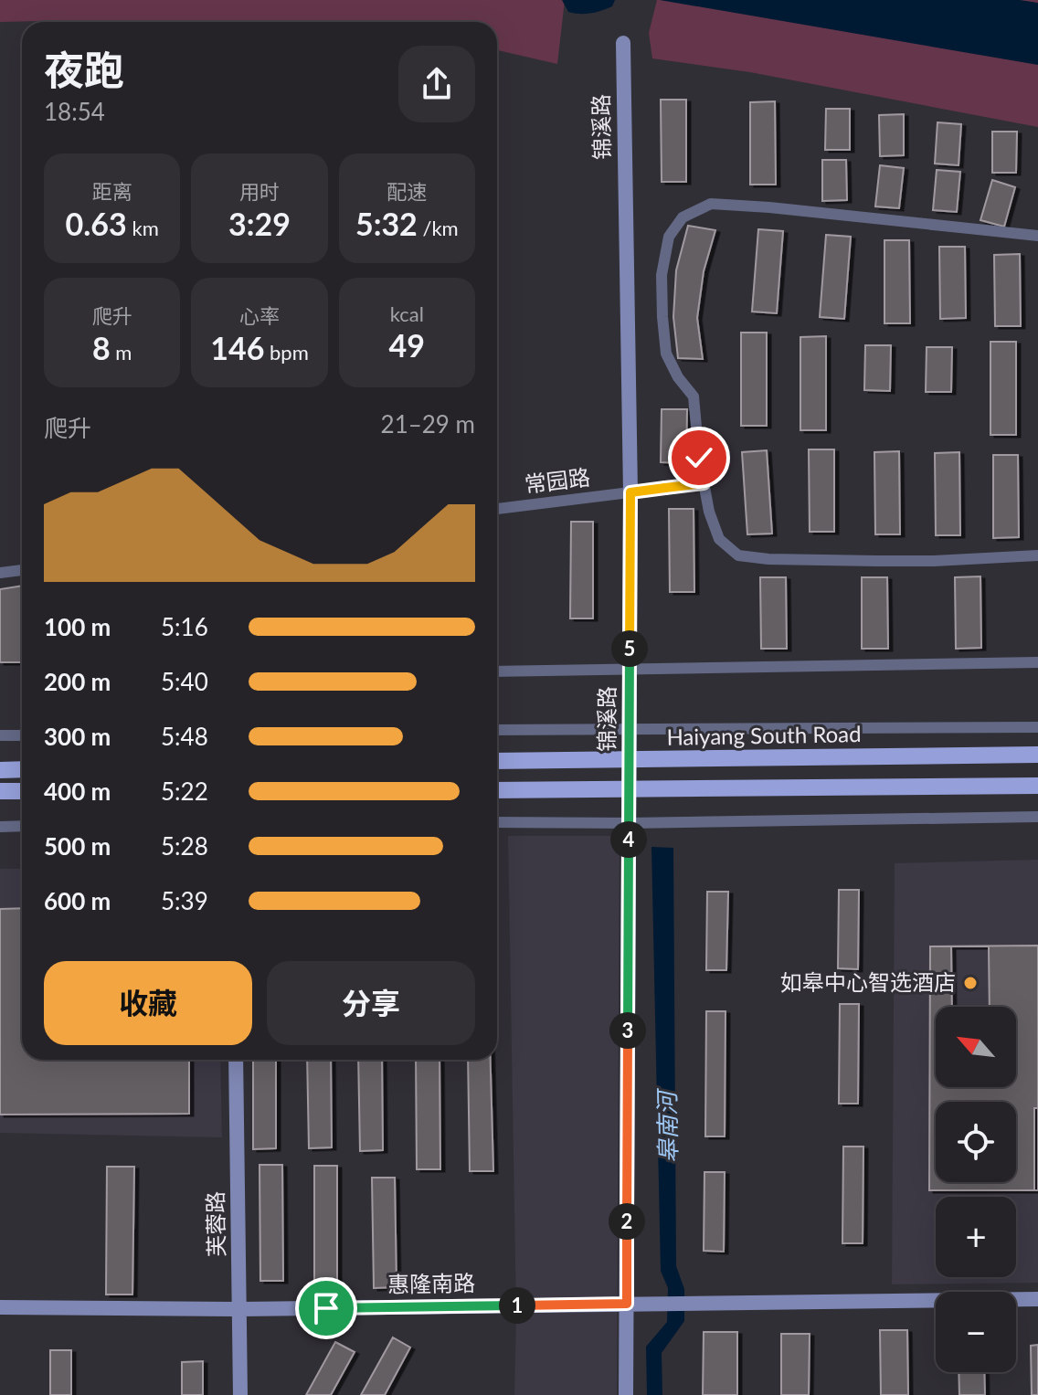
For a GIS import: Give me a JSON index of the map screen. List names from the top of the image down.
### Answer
{
  "streets": {
    "main road": ["Haiyang South Road"],
    "street": [
      "锦溪路",
      "常园路",
      "芙蓉路",
      "惠隆南路"
    ]
  },
  "crossings": [
    ["锦溪路", "常园路"],
    ["锦溪路", "Haiyang South Road"],
    ["锦溪路", "惠隆南路"],
    ["芙蓉路", "惠隆南路"]
  ],
  "water": ["皋南河"],
  "places": ["如皋中心智选酒店"],
  "north": "top left",
  "page": {
    "heading": ["夜跑", "18:54"],
    "stats": [
      ["距离", "0.63 km"],
      ["用时", "3:29"],
      ["配速", "5:32 /km"],
      ["爬升", "8 m"],
      ["心率", "146 bpm"],
      ["kcal", "49"]
    ],
    "chart": ["爬升", "21–29 m"],
    "list": [
      {
        "name": "100 m",
        "note": "5:16"
      },
      {
        "name": "200 m",
        "note": "5:40"
      },
      {
        "name": "300 m",
        "note": "5:48"
      },
      {
        "name": "400 m",
        "note": "5:22"
      },
      {
        "name": "500 m",
        "note": "5:28"
      },
      {
        "name": "600 m",
        "note": "5:39"
      }
    ],
    "pins": [
      "5",
      "4",
      "3",
      "2",
      "1"
    ],
    "buttons": ["收藏", "分享"],
    "map_buttons": ["+", "−"]
  }
}
